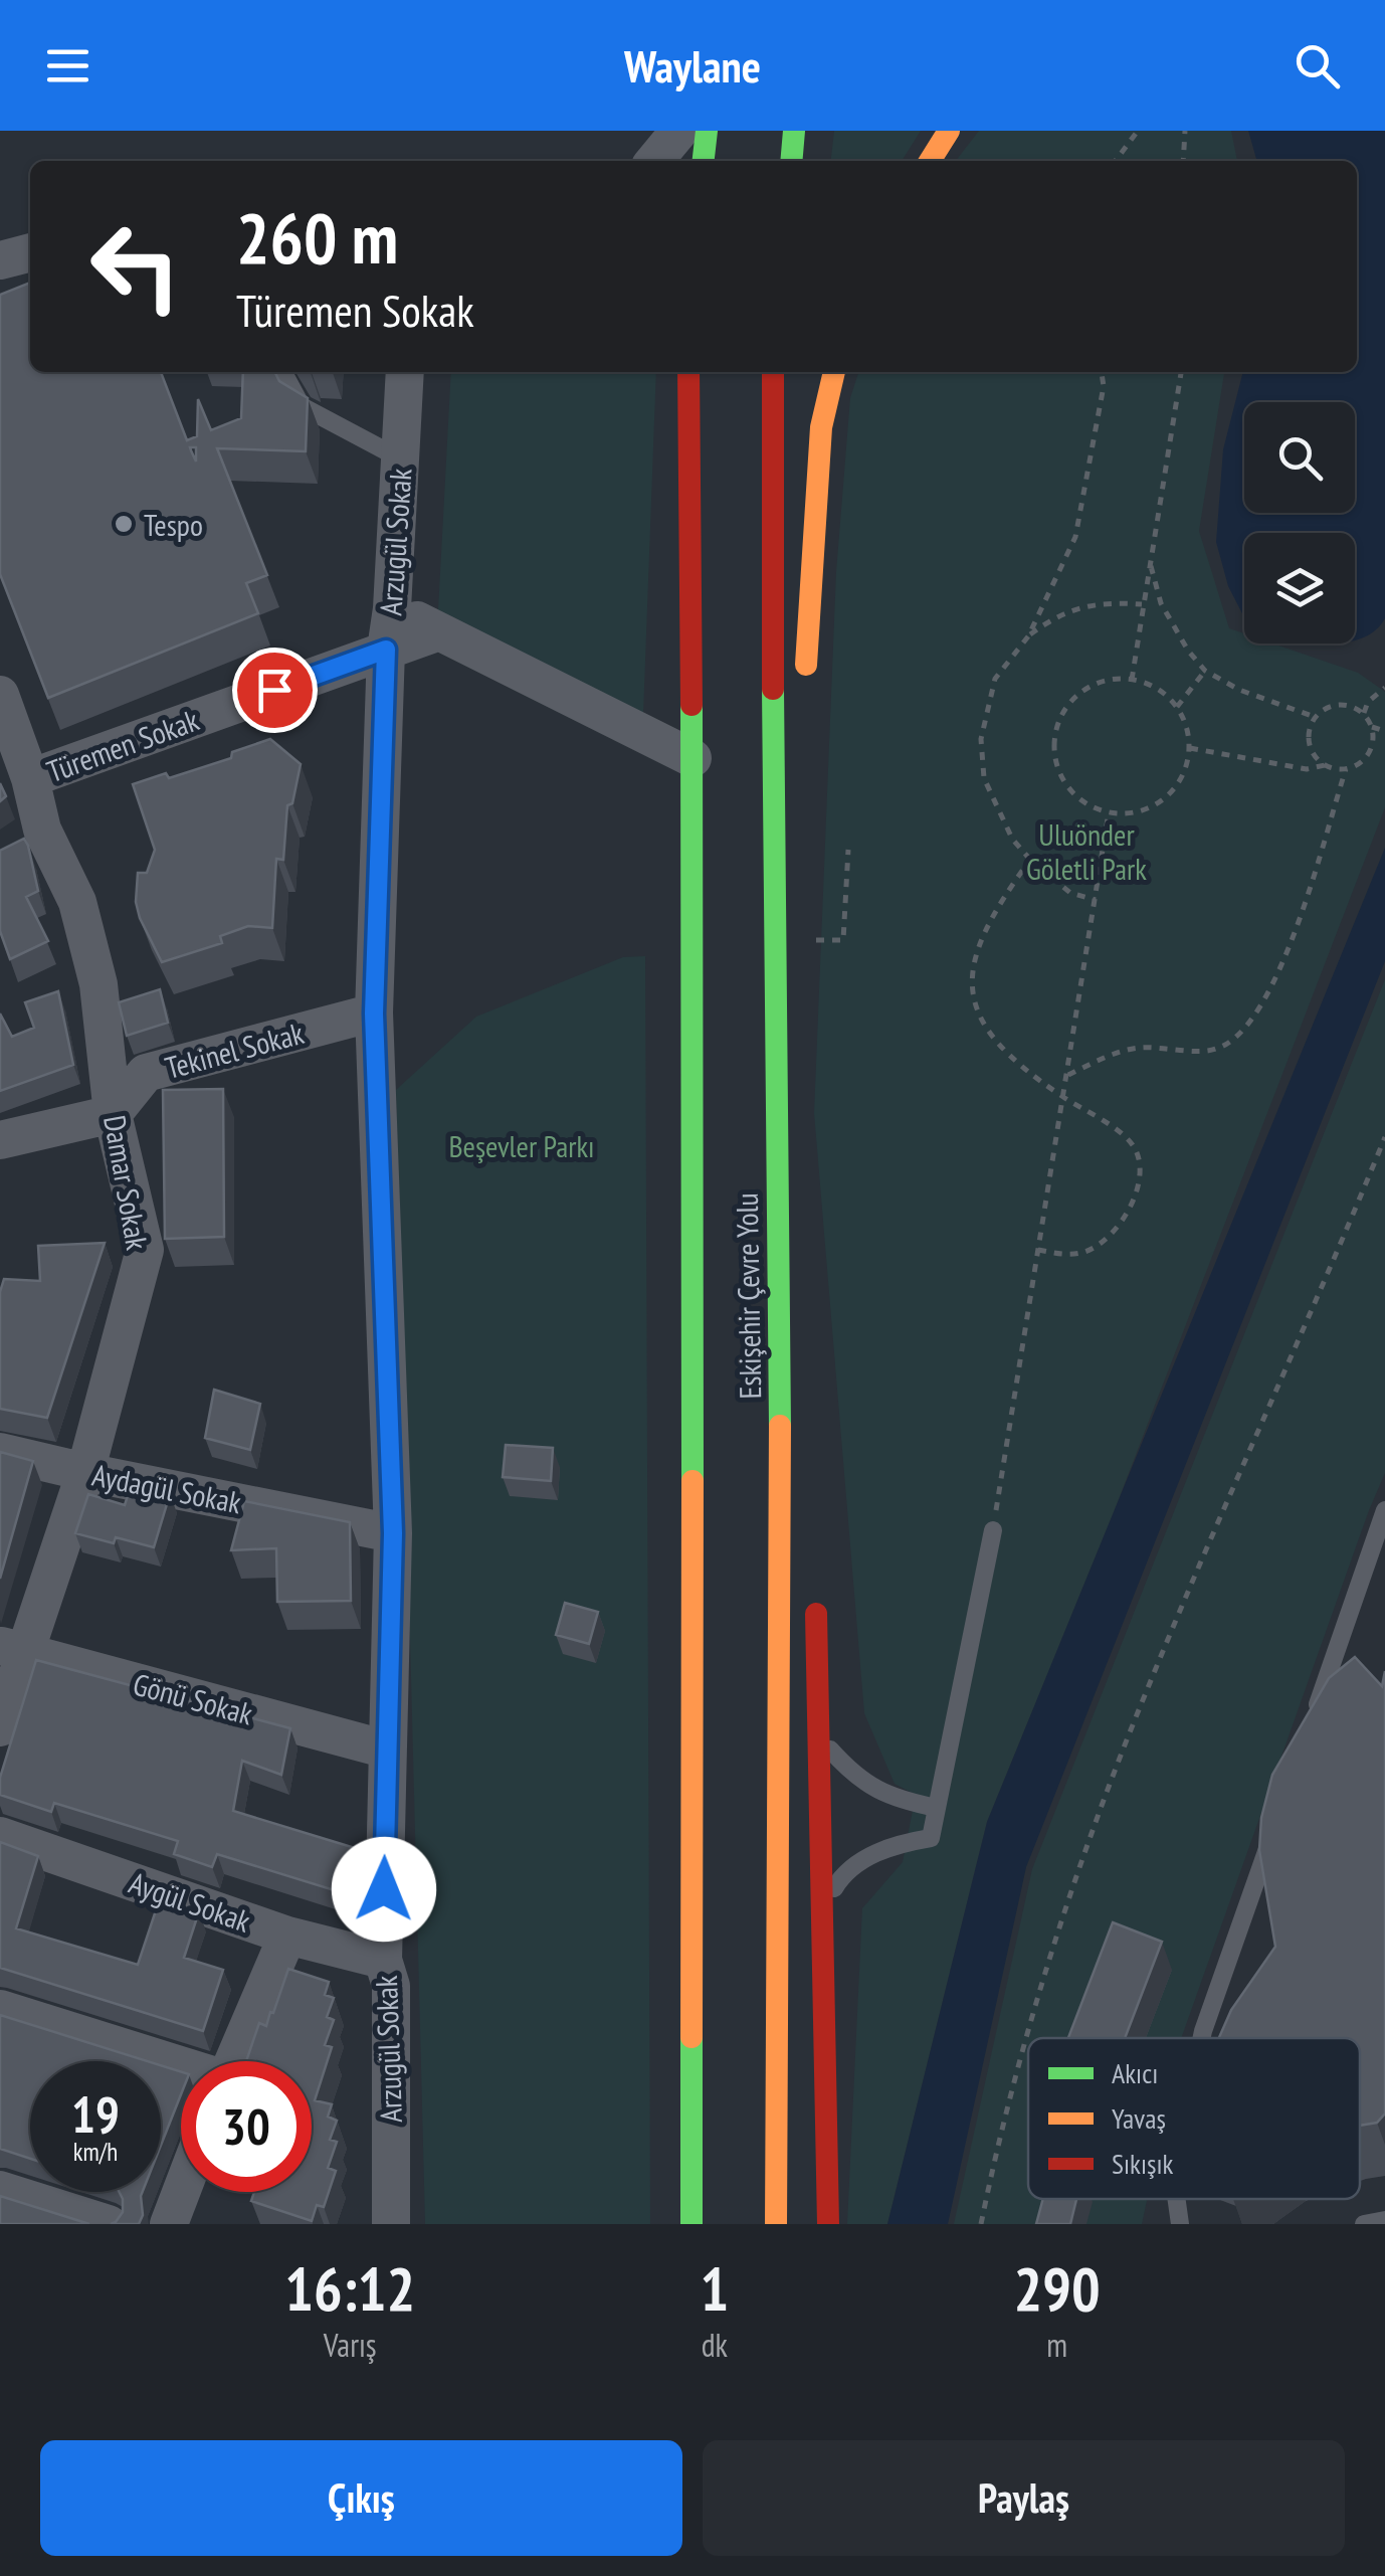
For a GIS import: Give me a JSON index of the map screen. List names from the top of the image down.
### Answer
{
  "streets": {
    "highway": ["Eskişehir Çevre Yolu"],
    "street": [
      "Arzugül Sokak",
      "Türemen Sokak",
      "Tekinel Sokak",
      "Damar Sokak",
      "Aydagül Sokak",
      "Gönü Sokak",
      "Aygül Sokak"
    ]
  },
  "crossings": [
    ["Arzugül Sokak", "Türemen Sokak"],
    ["Arzugül Sokak", "Tekinel Sokak"],
    ["Arzugül Sokak", "Aydagül Sokak"],
    ["Arzugül Sokak", "Gönü Sokak"],
    ["Arzugül Sokak", "Aygül Sokak"],
    ["Türemen Sokak", "Damar Sokak"],
    ["Tekinel Sokak", "Damar Sokak"],
    ["Damar Sokak", "Aydagül Sokak"],
    ["Damar Sokak", "Gönü Sokak"]
  ],
  "parks": ["Uluönder Göletli Park", "Beşevler Parkı"],
  "places": ["Tespo"],
  "legend": ["Akıcı", "Yavaş", "Sıkışık"],
  "page": {
    "header": "Waylane",
    "turn": ["260 m", "Türemen Sokak"],
    "speed": "19 km/h",
    "limit": "30",
    "eta": [
      "16:12",
      "Varış",
      "1",
      "dk",
      "290",
      "m"
    ],
    "buttons": ["Çıkış", "Paylaş"]
  }
}
